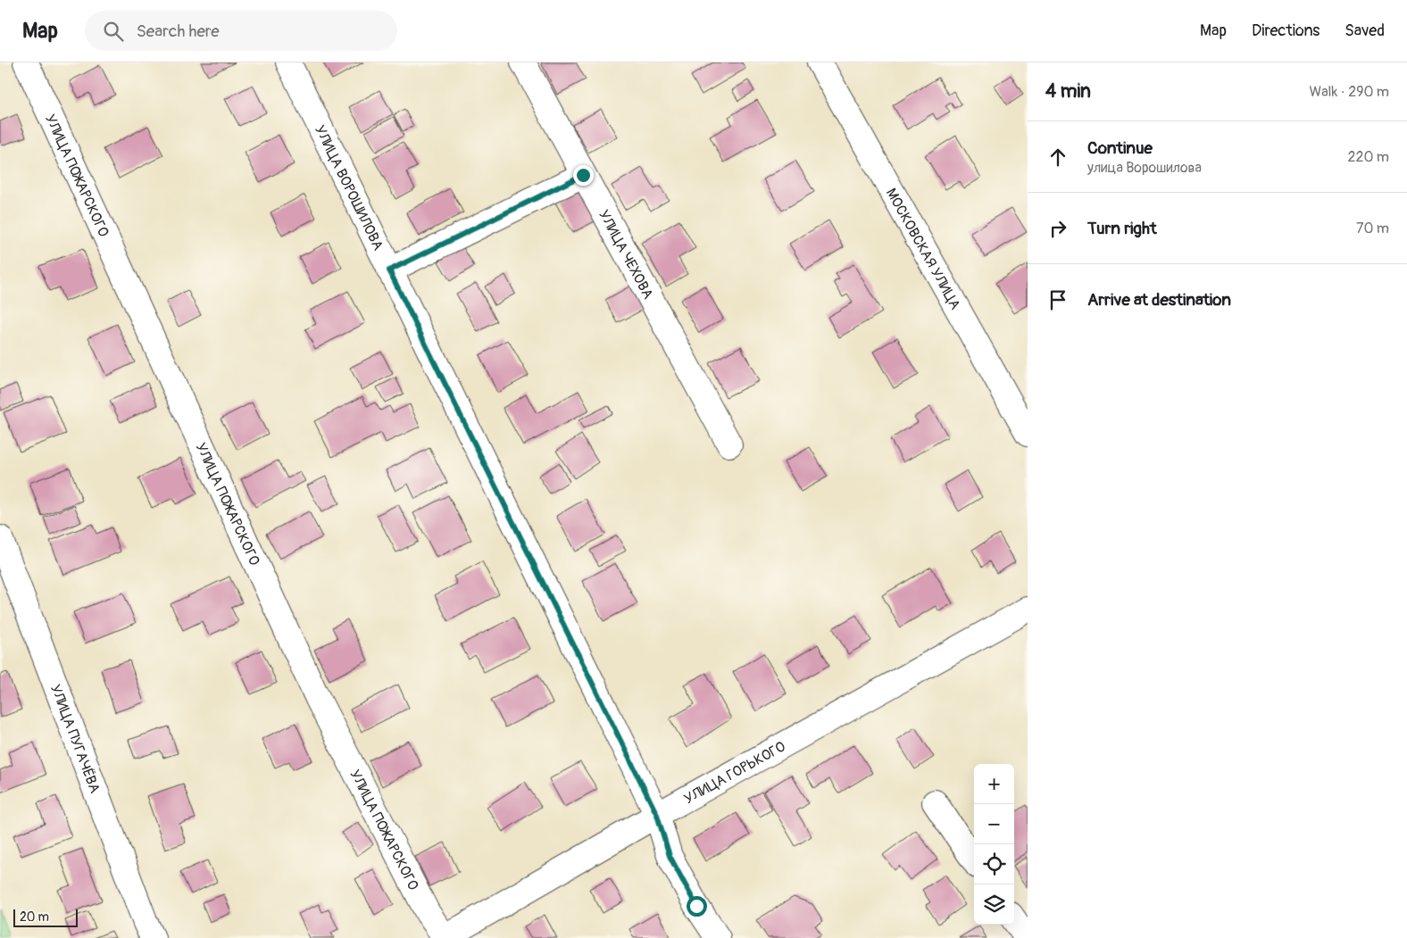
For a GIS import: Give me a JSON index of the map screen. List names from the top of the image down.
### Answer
{
  "streets": {
    "street": [
      "УЛИЦА ПОЖАРСКОГО",
      "УЛИЦА ВОРОШИЛОВА",
      "МОСКОВСКАЯ УЛИЦА",
      "УЛИЦА ЧЕХОВА",
      "УЛИЦА ПУГАЧЁВА",
      "УЛИЦА ГОРЬКОГО"
    ]
  },
  "crossings": [
    ["УЛИЦА ПОЖАРСКОГО", "УЛИЦА ГОРЬКОГО"],
    ["УЛИЦА ВОРОШИЛОВА", "УЛИЦА ГОРЬКОГО"]
  ],
  "scale_bar": "20 m",
  "page": {
    "header": "Map",
    "search": "Search here",
    "nav": ["Map", "Directions", "Saved"],
    "heading": ["4 min", "Walk · 290 m"],
    "list": [
      ["Continue", "улица Ворошилова", "220 m"],
      ["Turn right", "70 m"],
      "Arrive at destination"
    ],
    "map_buttons": ["+", "−"],
    "scale": "20 m"
  }
}
